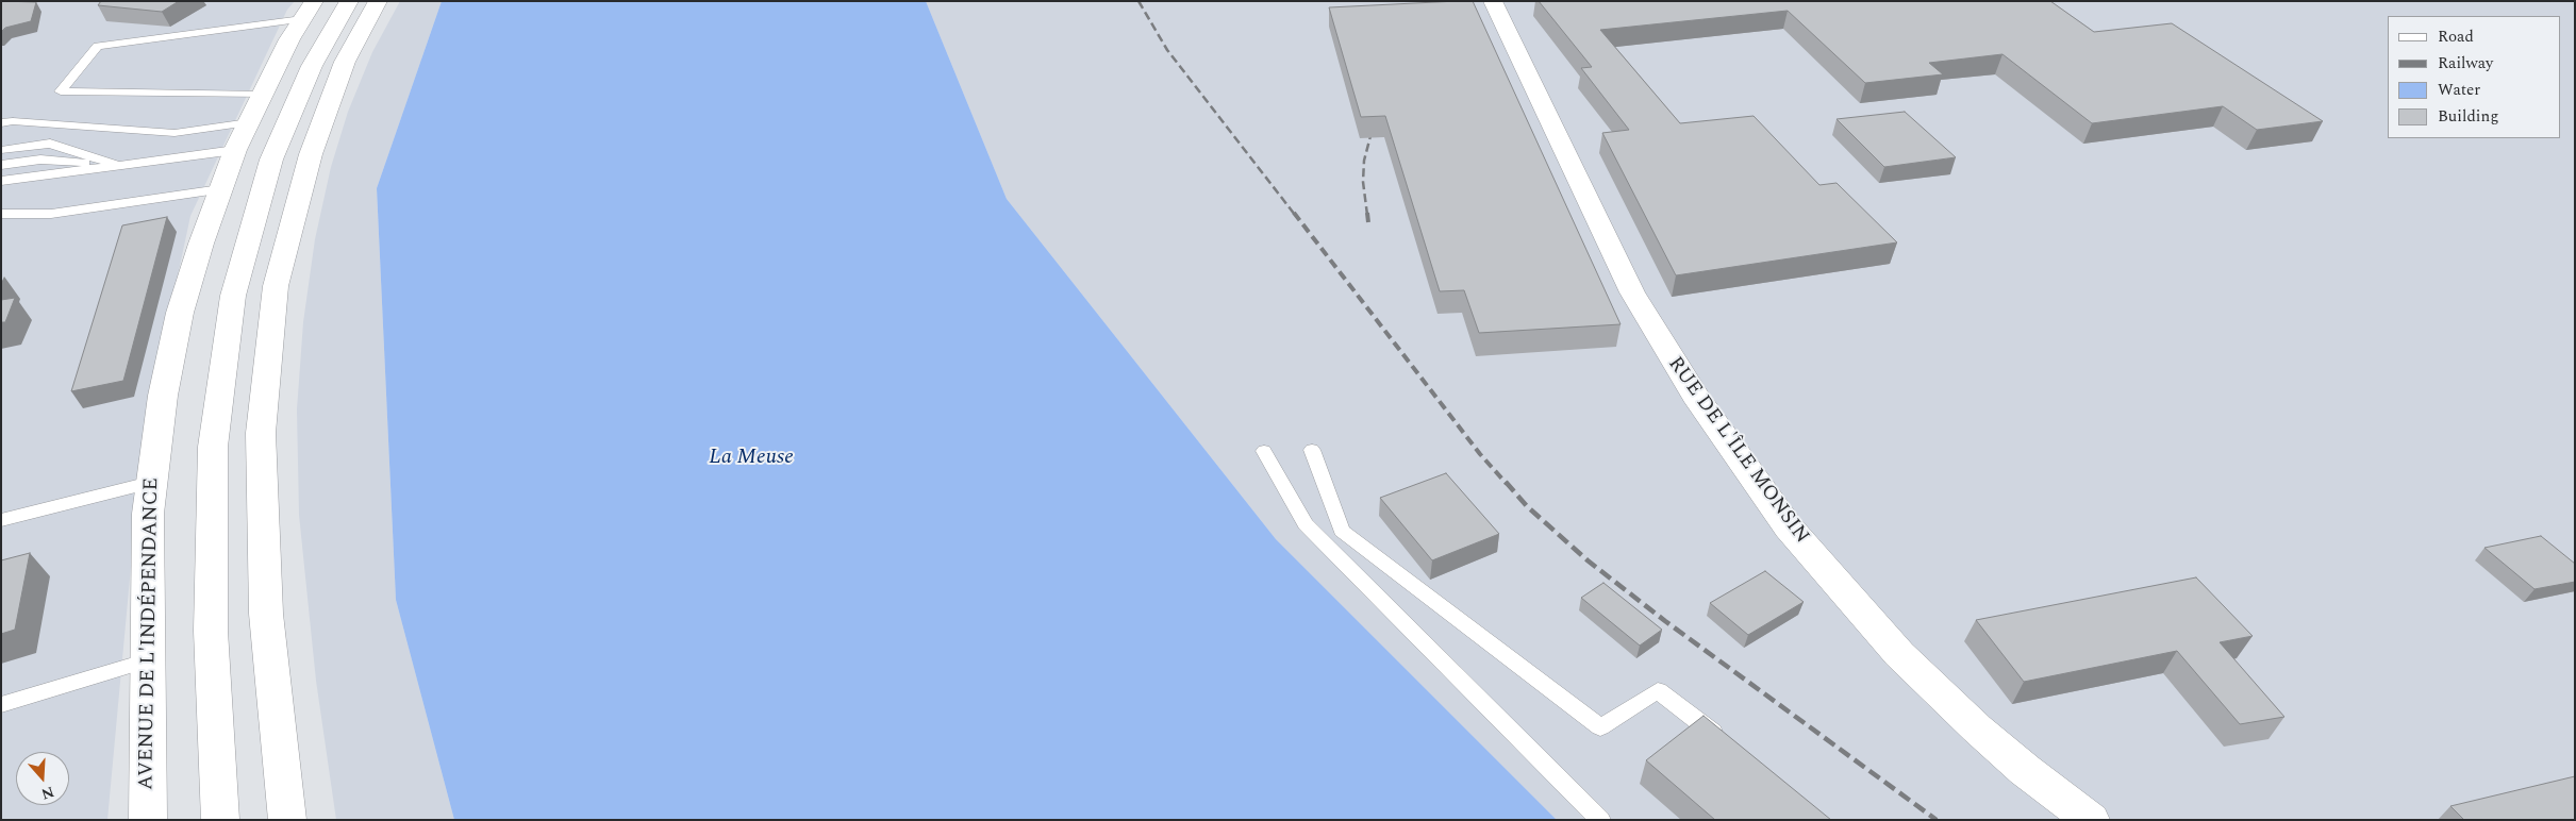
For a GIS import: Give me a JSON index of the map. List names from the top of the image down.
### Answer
{
  "streets": {
    "main road": ["RUE DE L'ÎLE MONSIN", "AVENUE DE L'INDÉPENDANCE"]
  },
  "water": ["La Meuse"],
  "legend": [
    "Road",
    "Railway",
    "Water",
    "Building"
  ],
  "north": "bottom"
}
